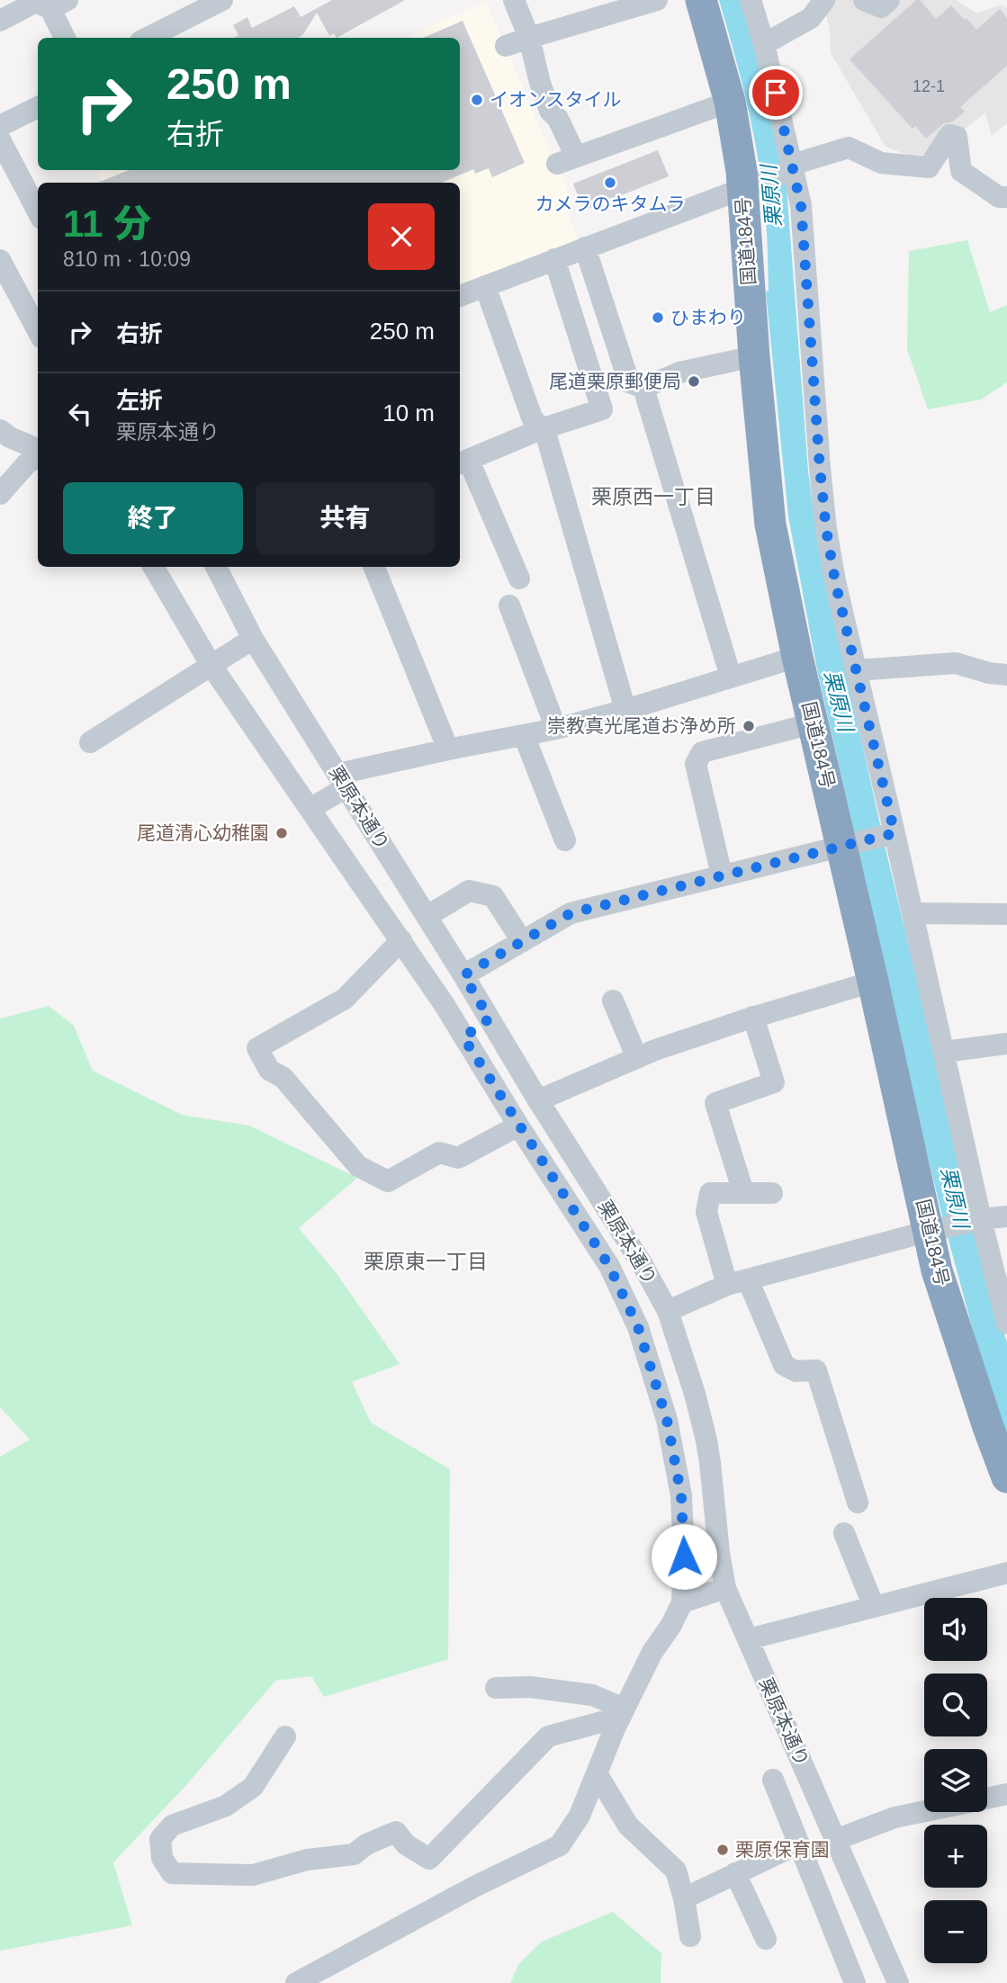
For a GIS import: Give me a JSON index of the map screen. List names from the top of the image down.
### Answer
{
  "streets": {
    "highway": ["国道184号"],
    "street": ["栗原本通り"]
  },
  "districts": ["栗原西一丁目", "栗原東一丁目"],
  "water": ["栗原川"],
  "places": [
    "イオンスタイル",
    "カメラのキタムラ",
    "ひまわり",
    "尾道栗原郵便局",
    "崇教真光尾道お浄め所",
    "尾道清心幼稚園",
    "栗原保育園"
  ],
  "house_numbers": ["12-1"],
  "page": {
    "turn": ["250 m", "右折"],
    "heading": ["11 分", "810 m · 10:09"],
    "list": [
      {
        "name": "右折",
        "value": "250 m"
      },
      {
        "name": "左折",
        "note": "栗原本通り",
        "value": "10 m"
      }
    ],
    "buttons": ["終了", "共有"],
    "map_buttons": ["+", "−"]
  }
}
